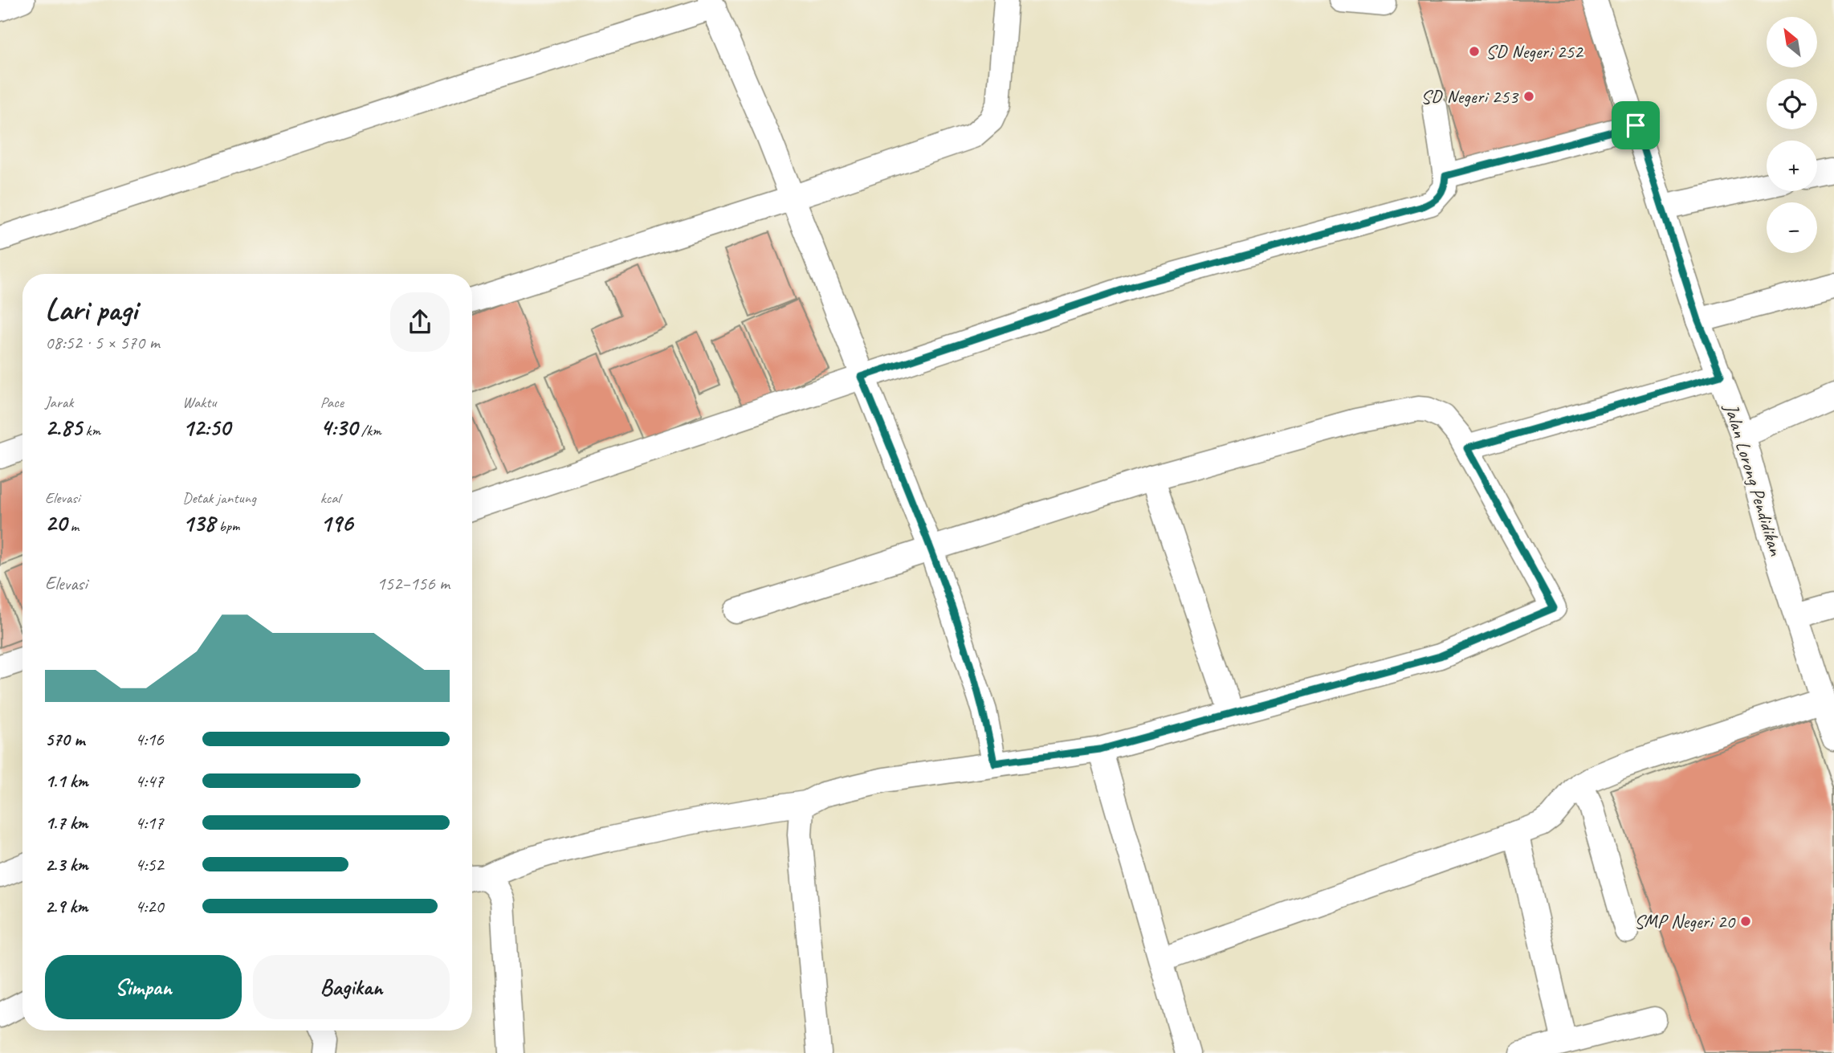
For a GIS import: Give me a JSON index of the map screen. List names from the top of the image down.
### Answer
{
  "streets": {
    "street": ["Jalan Lorong Pendidikan"]
  },
  "places": ["SD Negeri 252", "SD Negeri 253", "SMP Negeri 20"],
  "north": "top left",
  "page": {
    "map_buttons": ["+", "−"],
    "heading": ["Lari pagi", "08:52 · 5 × 570 m"],
    "stats": [
      ["Jarak", "2.85 km"],
      ["Waktu", "12:50"],
      ["Pace", "4:30 /km"],
      ["Elevasi", "20 m"],
      ["Detak jantung", "138 bpm"],
      ["kcal", "196"]
    ],
    "chart": ["Elevasi", "152–156 m"],
    "list": [
      {
        "name": "570 m",
        "note": "4:16"
      },
      {
        "name": "1.1 km",
        "note": "4:47"
      },
      {
        "name": "1.7 km",
        "note": "4:17"
      },
      {
        "name": "2.3 km",
        "note": "4:52"
      },
      {
        "name": "2.9 km",
        "note": "4:20"
      }
    ],
    "buttons": ["Simpan", "Bagikan"]
  }
}
